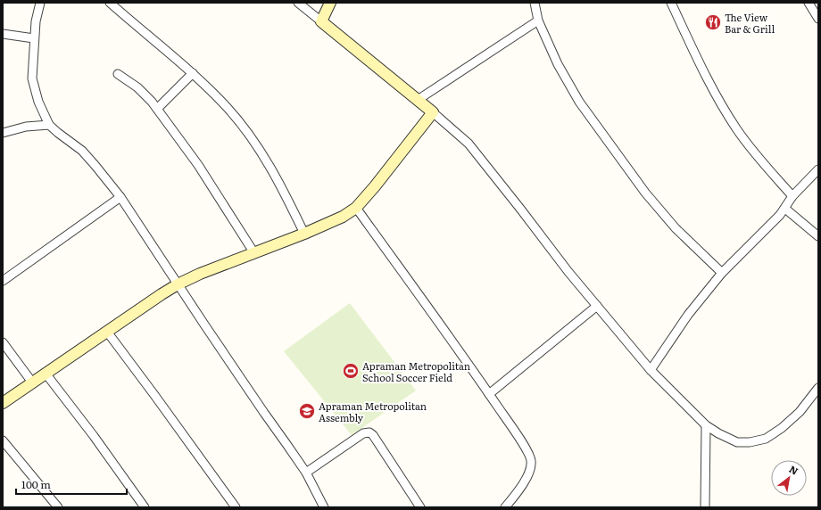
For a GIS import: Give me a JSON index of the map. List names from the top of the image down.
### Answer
{
  "places": {
    "restaurant": ["The View Bar & Grill"],
    "sports": ["Apraman Metropolitan School Soccer Field"],
    "school or university": ["Apraman Metropolitan Assembly"]
  },
  "scale_bar": "100 m",
  "north": "top right"
}
